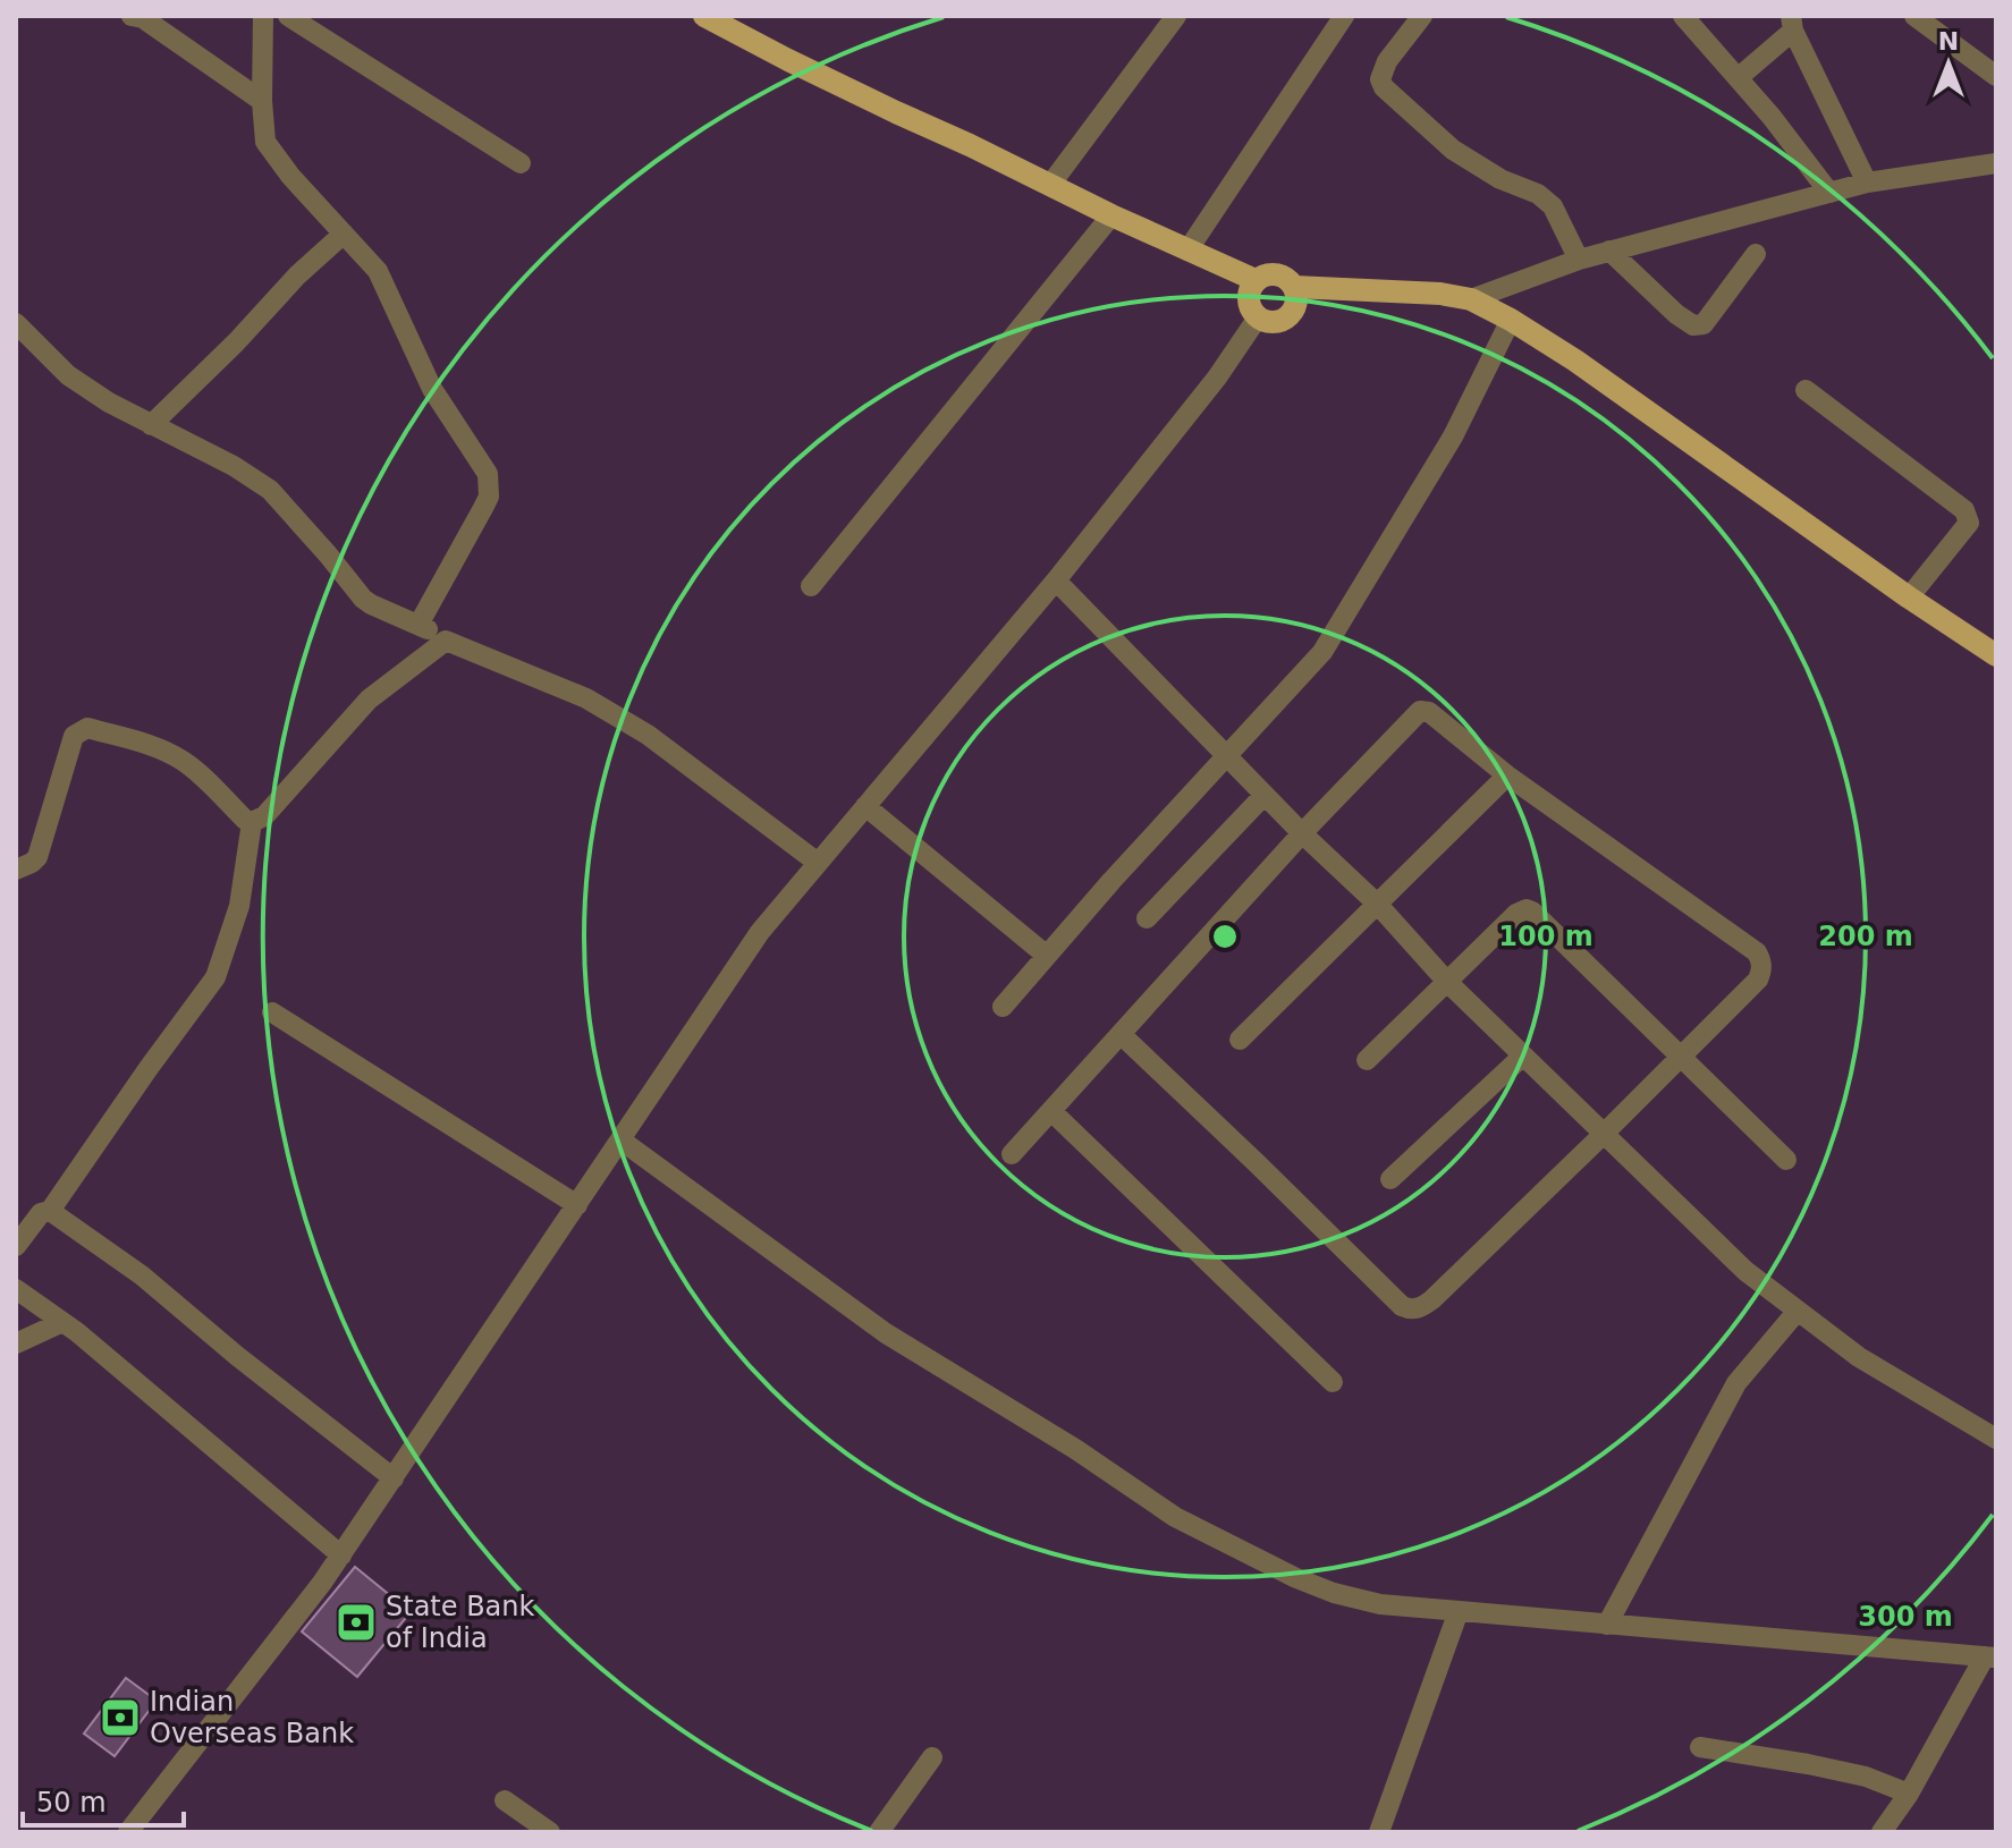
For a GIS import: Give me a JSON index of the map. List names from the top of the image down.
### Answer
{
  "places": {
    "bank": ["State Bank of India", "Indian Overseas Bank"]
  },
  "scale_bar": "50 m",
  "north": "top",
  "rings": ["100 m", "200 m", "300 m"]
}
